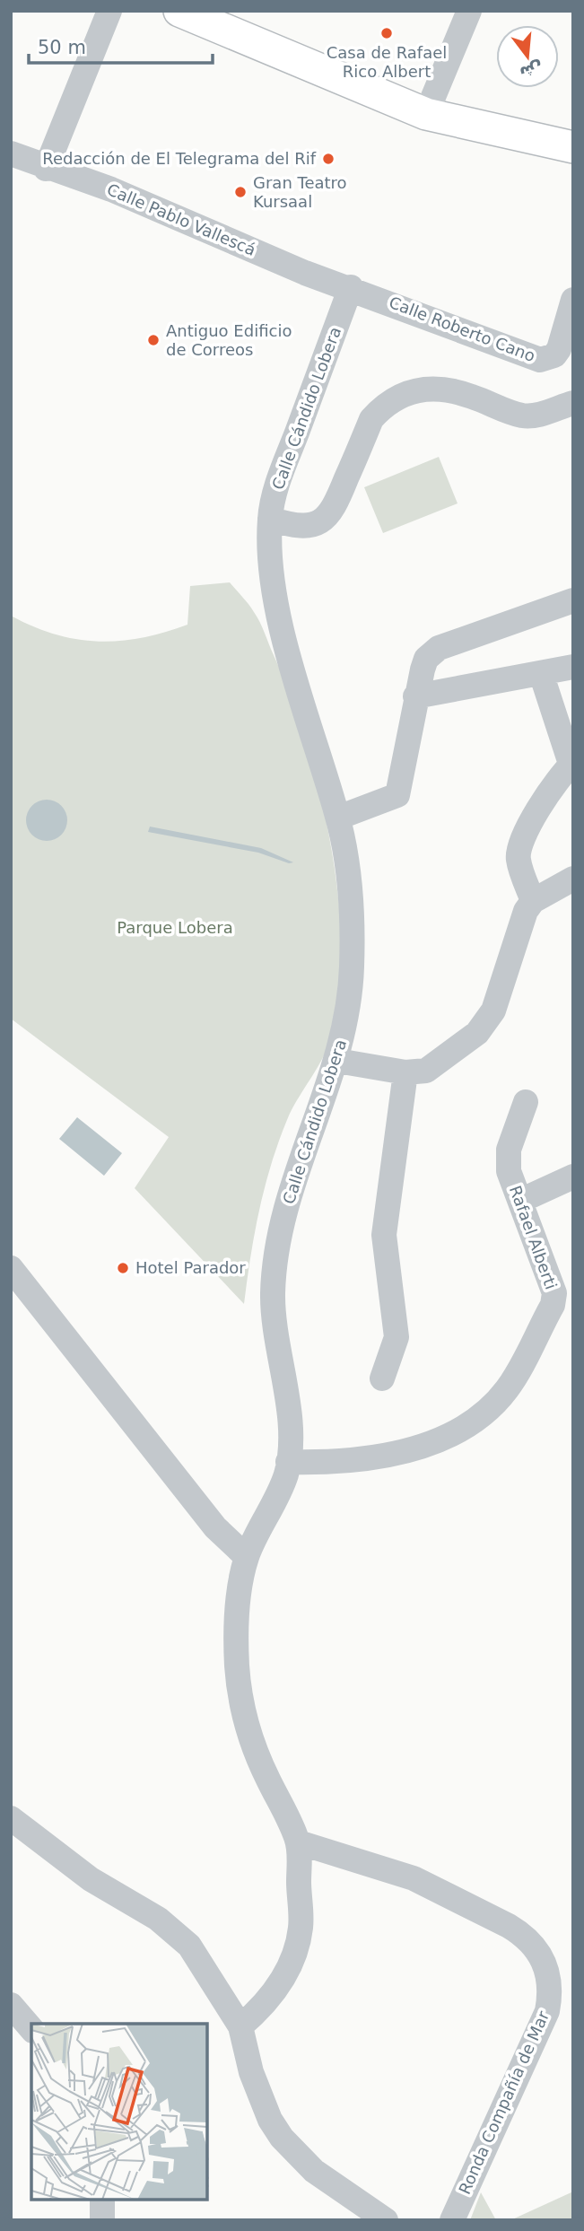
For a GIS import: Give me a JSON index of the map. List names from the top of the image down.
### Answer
{
  "streets": {
    "street": [
      "Calle Pablo Vallescá",
      "Calle Roberto Cano",
      "Calle Cándido Lobera",
      "Rafael Alberti",
      "Ronda Compañía de Mar"
    ]
  },
  "crossings": [
    ["Calle Pablo Vallescá", "Calle Roberto Cano"],
    ["Calle Pablo Vallescá", "Calle Cándido Lobera"],
    ["Calle Roberto Cano", "Calle Cándido Lobera"],
    ["Calle Cándido Lobera", "Rafael Alberti"],
    ["Calle Cándido Lobera", "Ronda Compañía de Mar"]
  ],
  "parks": ["Parque Lobera"],
  "places": [
    "Casa de Rafael Rico Albert",
    "Redacción de El Telegrama del Rif",
    "Gran Teatro Kursaal",
    "Antiguo Edificio de Correos",
    "Hotel Parador"
  ],
  "scale_bar": "50 m",
  "north": "bottom"
}
